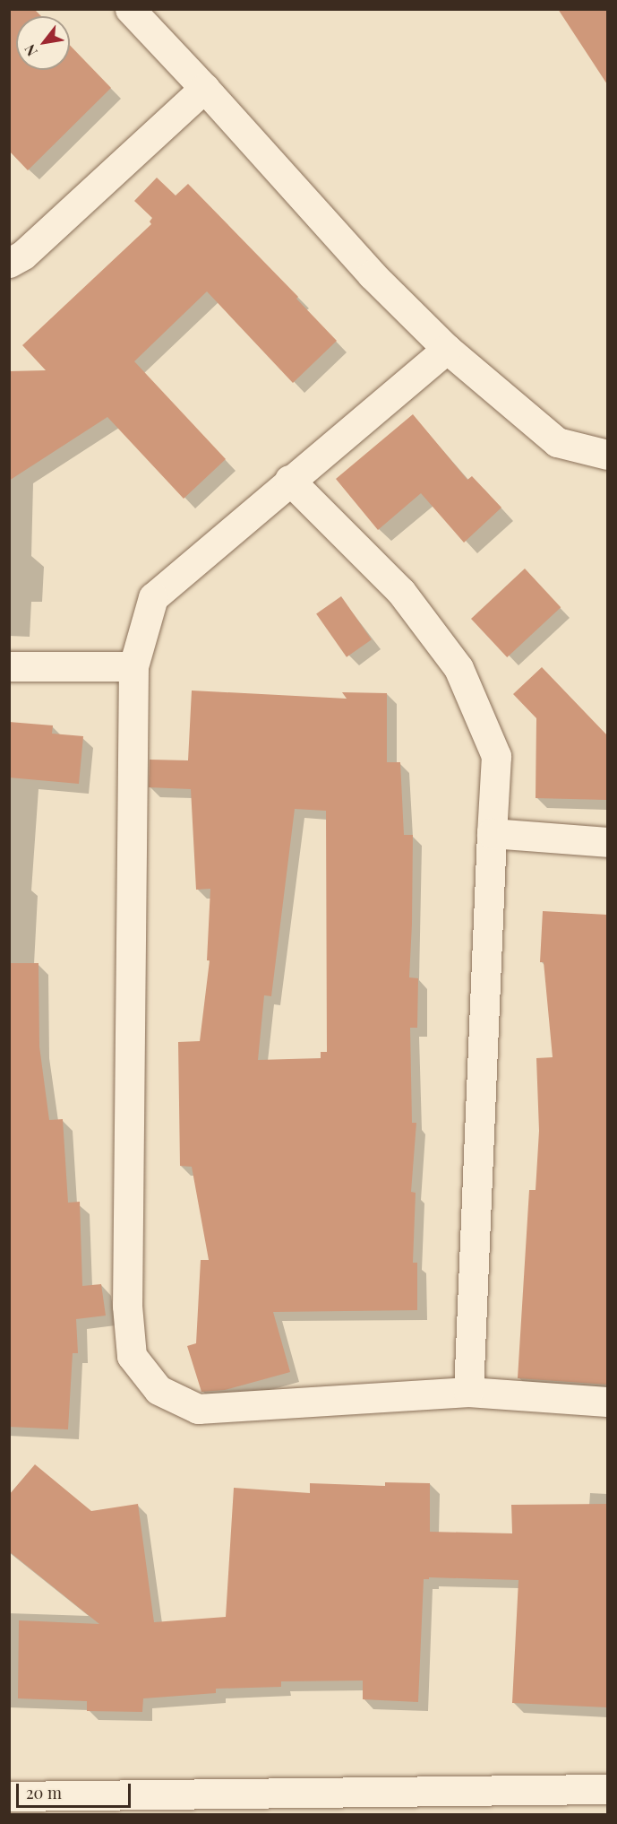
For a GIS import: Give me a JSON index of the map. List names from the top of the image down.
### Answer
{
  "scale_bar": "20 m",
  "north": "bottom left"
}
